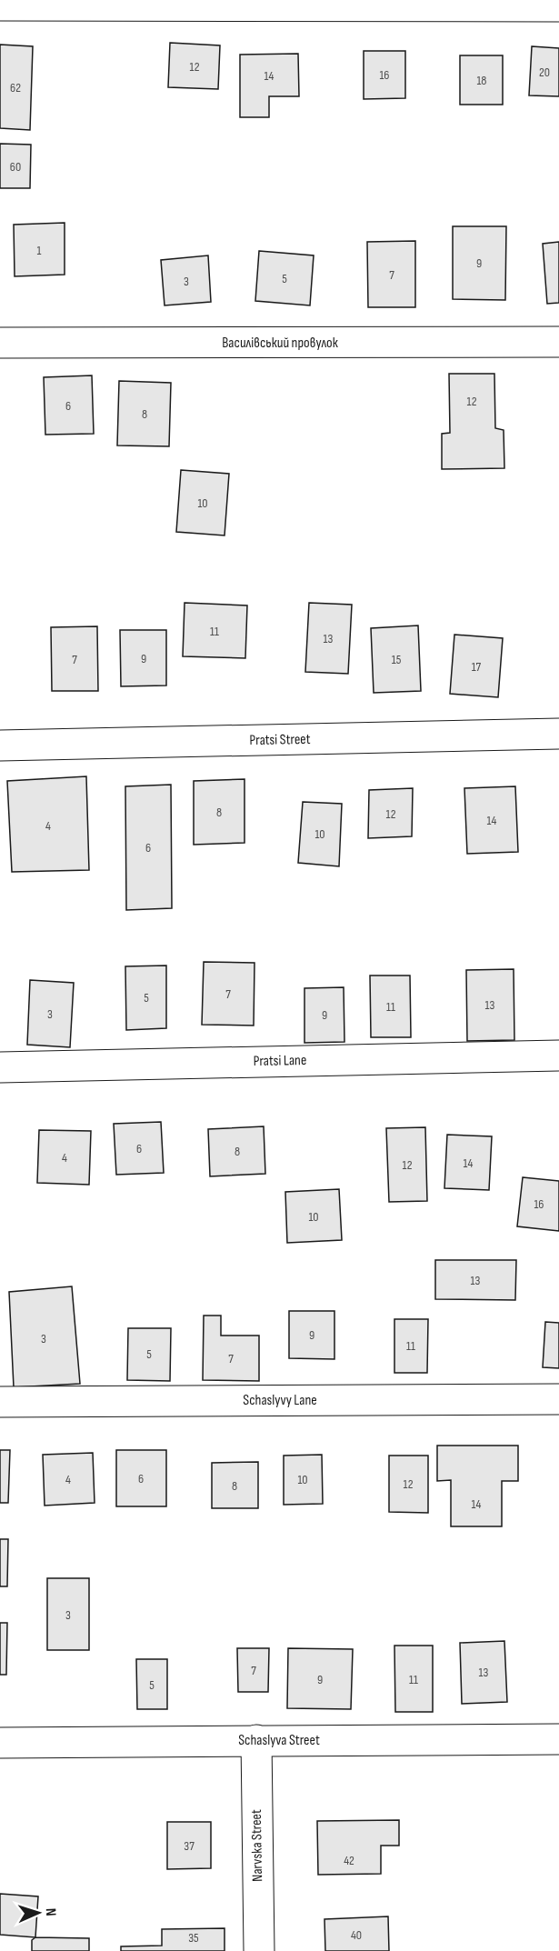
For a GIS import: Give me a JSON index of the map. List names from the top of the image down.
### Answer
{
  "streets": {
    "street": [
      "Василівський провулок",
      "Pratsi Street",
      "Pratsi Lane",
      "Schaslyvy Lane",
      "Schaslyva Street",
      "Narvska Street"
    ]
  },
  "crossings": [
    ["Schaslyva Street", "Narvska Street"]
  ],
  "house_numbers": [
    "12",
    "20",
    "16",
    "14",
    "18",
    "62",
    "60",
    "1",
    "9",
    "7",
    "5",
    "3",
    "12",
    "6",
    "8",
    "10",
    "11",
    "13",
    "9",
    "7",
    "15",
    "17",
    "8",
    "12",
    "14",
    "4",
    "10",
    "6",
    "7",
    "5",
    "13",
    "11",
    "3",
    "9",
    "6",
    "8",
    "4",
    "14",
    "12",
    "16",
    "10",
    "13",
    "9",
    "3",
    "11",
    "5",
    "7",
    "6",
    "4",
    "10",
    "12",
    "8",
    "14",
    "3",
    "7",
    "13",
    "9",
    "11",
    "5",
    "37",
    "42",
    "40",
    "35"
  ],
  "north": "right"
}
